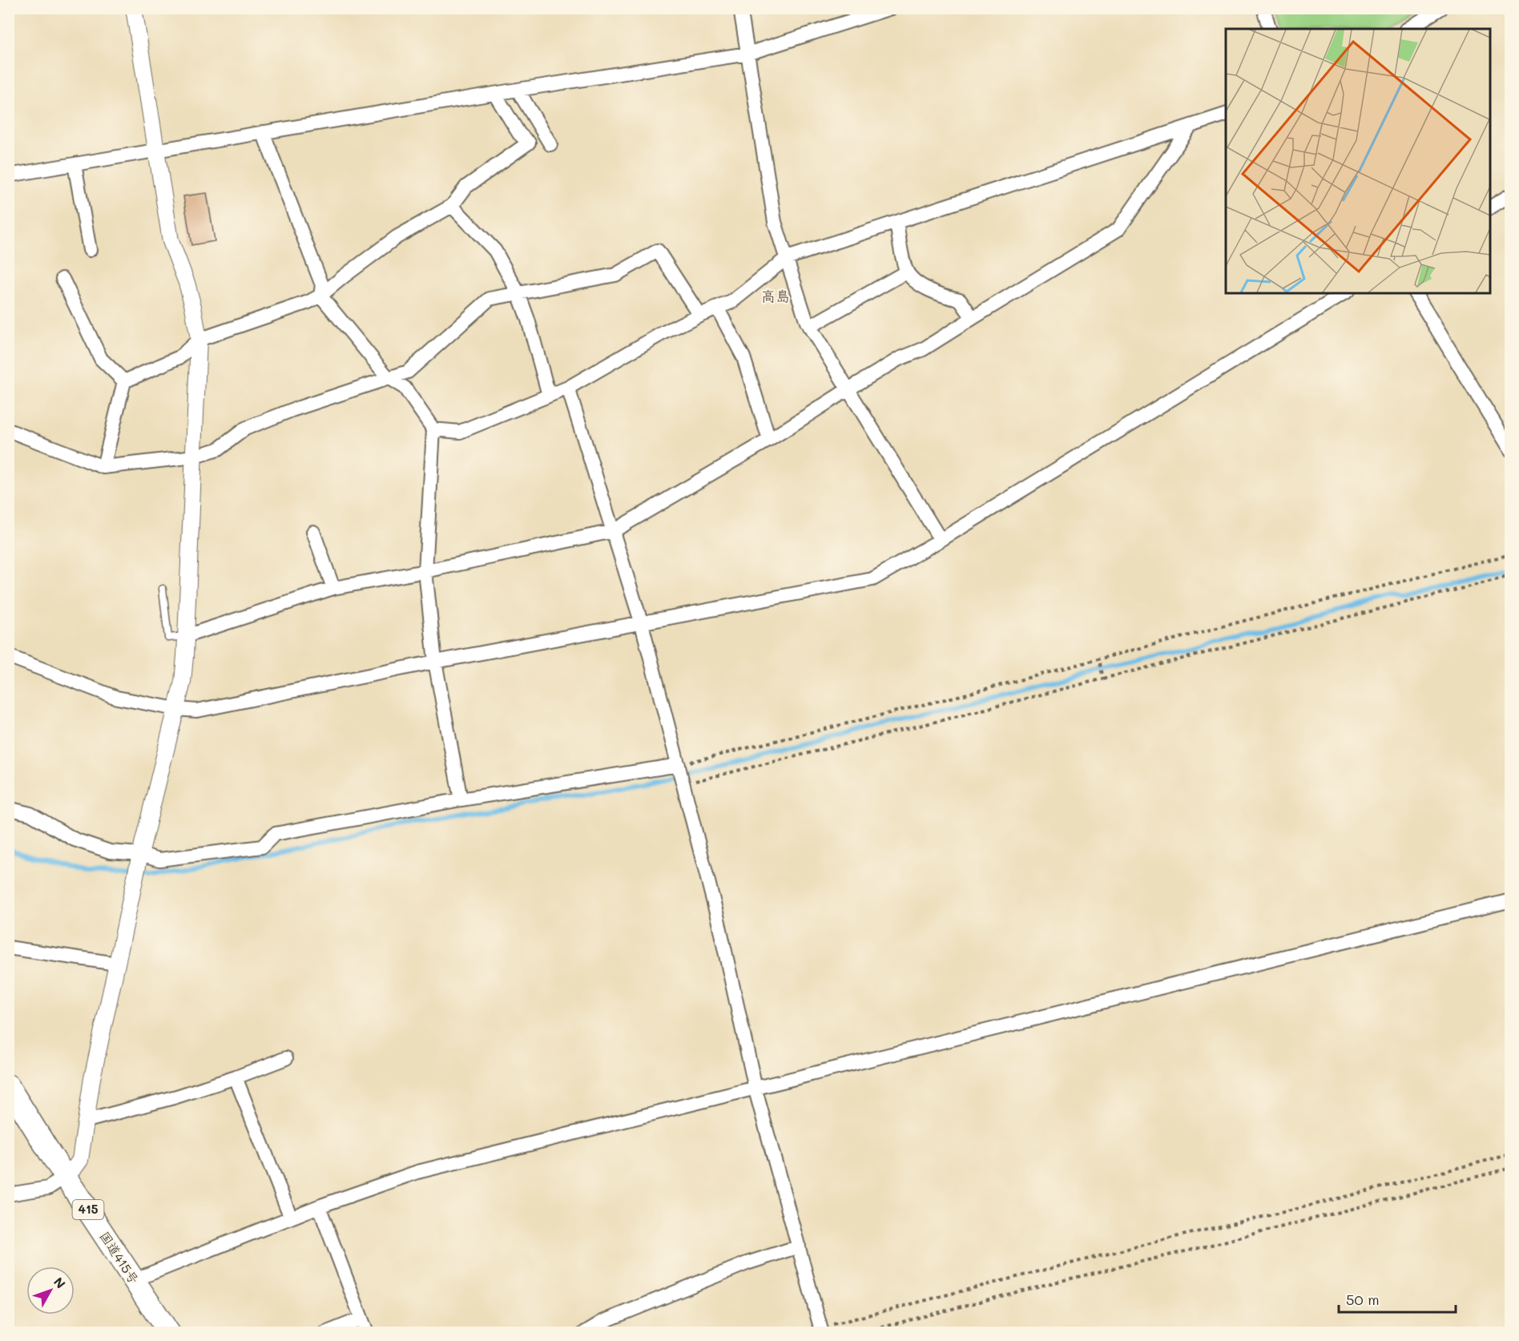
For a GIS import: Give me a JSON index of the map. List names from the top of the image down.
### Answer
{
  "streets": {
    "highway": ["415", "国道415号"]
  },
  "districts": ["高島"],
  "scale_bar": "50 m",
  "north": "top right"
}
